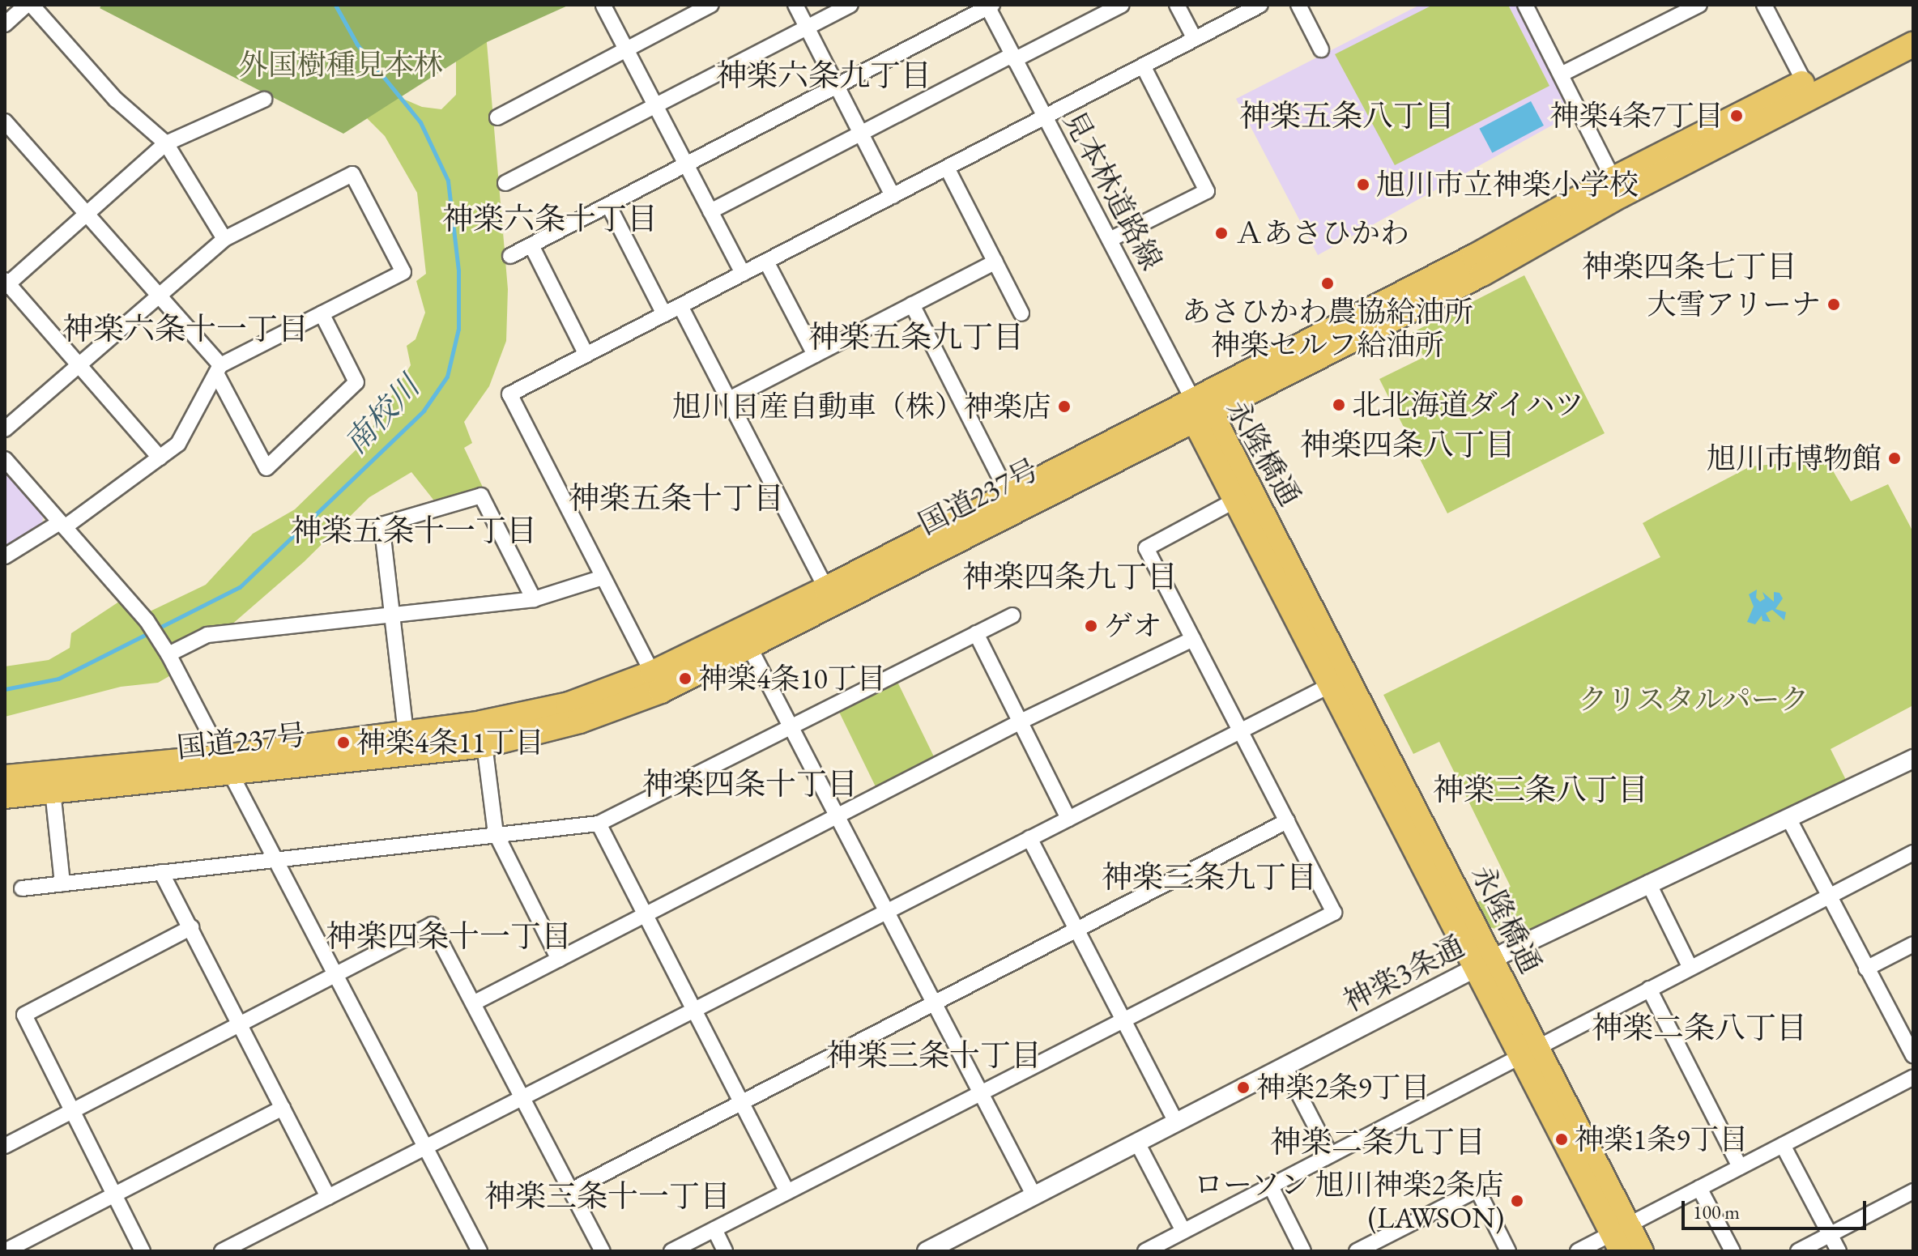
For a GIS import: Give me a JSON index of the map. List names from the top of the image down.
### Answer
{
  "streets": {
    "highway": ["国道237号"],
    "main road": ["永隆橋通"],
    "street": ["見本林道路線", "神楽3条通"]
  },
  "crossings": [
    ["見本林道路線", "永隆橋通"],
    ["見本林道路線", "国道237号"],
    ["永隆橋通", "国道237号"],
    ["永隆橋通", "神楽3条通"]
  ],
  "districts": [
    "神楽六条九丁目",
    "神楽五条八丁目",
    "神楽六条十丁目",
    "神楽四条七丁目",
    "神楽六条十一丁目",
    "神楽五条九丁目",
    "神楽四条八丁目",
    "神楽五条十丁目",
    "神楽五条十一丁目",
    "神楽四条九丁目",
    "神楽四条十丁目",
    "神楽三条八丁目",
    "神楽三条九丁目",
    "神楽四条十一丁目",
    "神楽二条八丁目",
    "神楽三条十丁目",
    "神楽二条九丁目",
    "神楽三条十一丁目"
  ],
  "water": ["南校川"],
  "parks": ["外国樹種見本林", "クリスタルパーク"],
  "places": [
    "神楽4条7丁目",
    "旭川市立神楽小学校",
    "Ａあさひかわ",
    "あさひかわ農協給油所 神楽セルフ給油所",
    "大雪アリーナ",
    "北北海道ダイハツ",
    "旭川日産自動車（株）神楽店",
    "旭川市博物館",
    "ゲオ",
    "神楽4条10丁目",
    "神楽4条11丁目",
    "神楽2条9丁目",
    "神楽1条9丁目",
    "ローソン 旭川神楽2条店 (LAWSON)"
  ],
  "scale_bar": "100 m"
}
